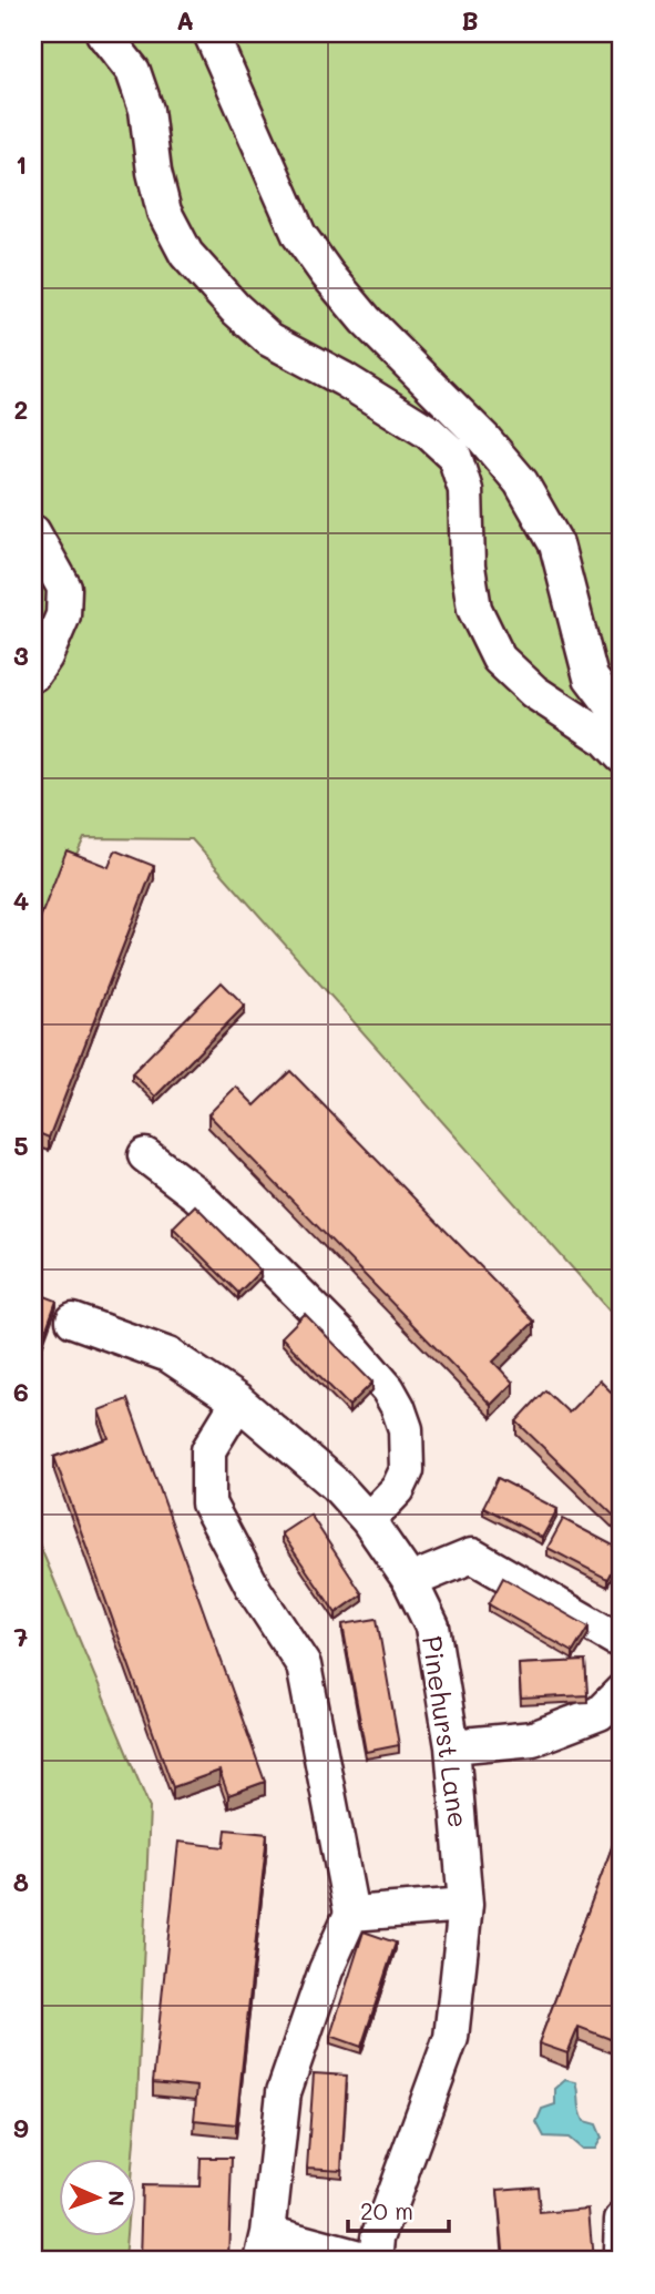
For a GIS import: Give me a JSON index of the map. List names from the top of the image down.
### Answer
{
  "streets": {
    "street": ["Pinehurst Lane"]
  },
  "scale_bar": "20 m",
  "north": "right",
  "grid": {
    "columns": ["A", "B"],
    "rows": [
      "1",
      "2",
      "3",
      "4",
      "5",
      "6",
      "7",
      "8",
      "9"
    ]
  }
}
